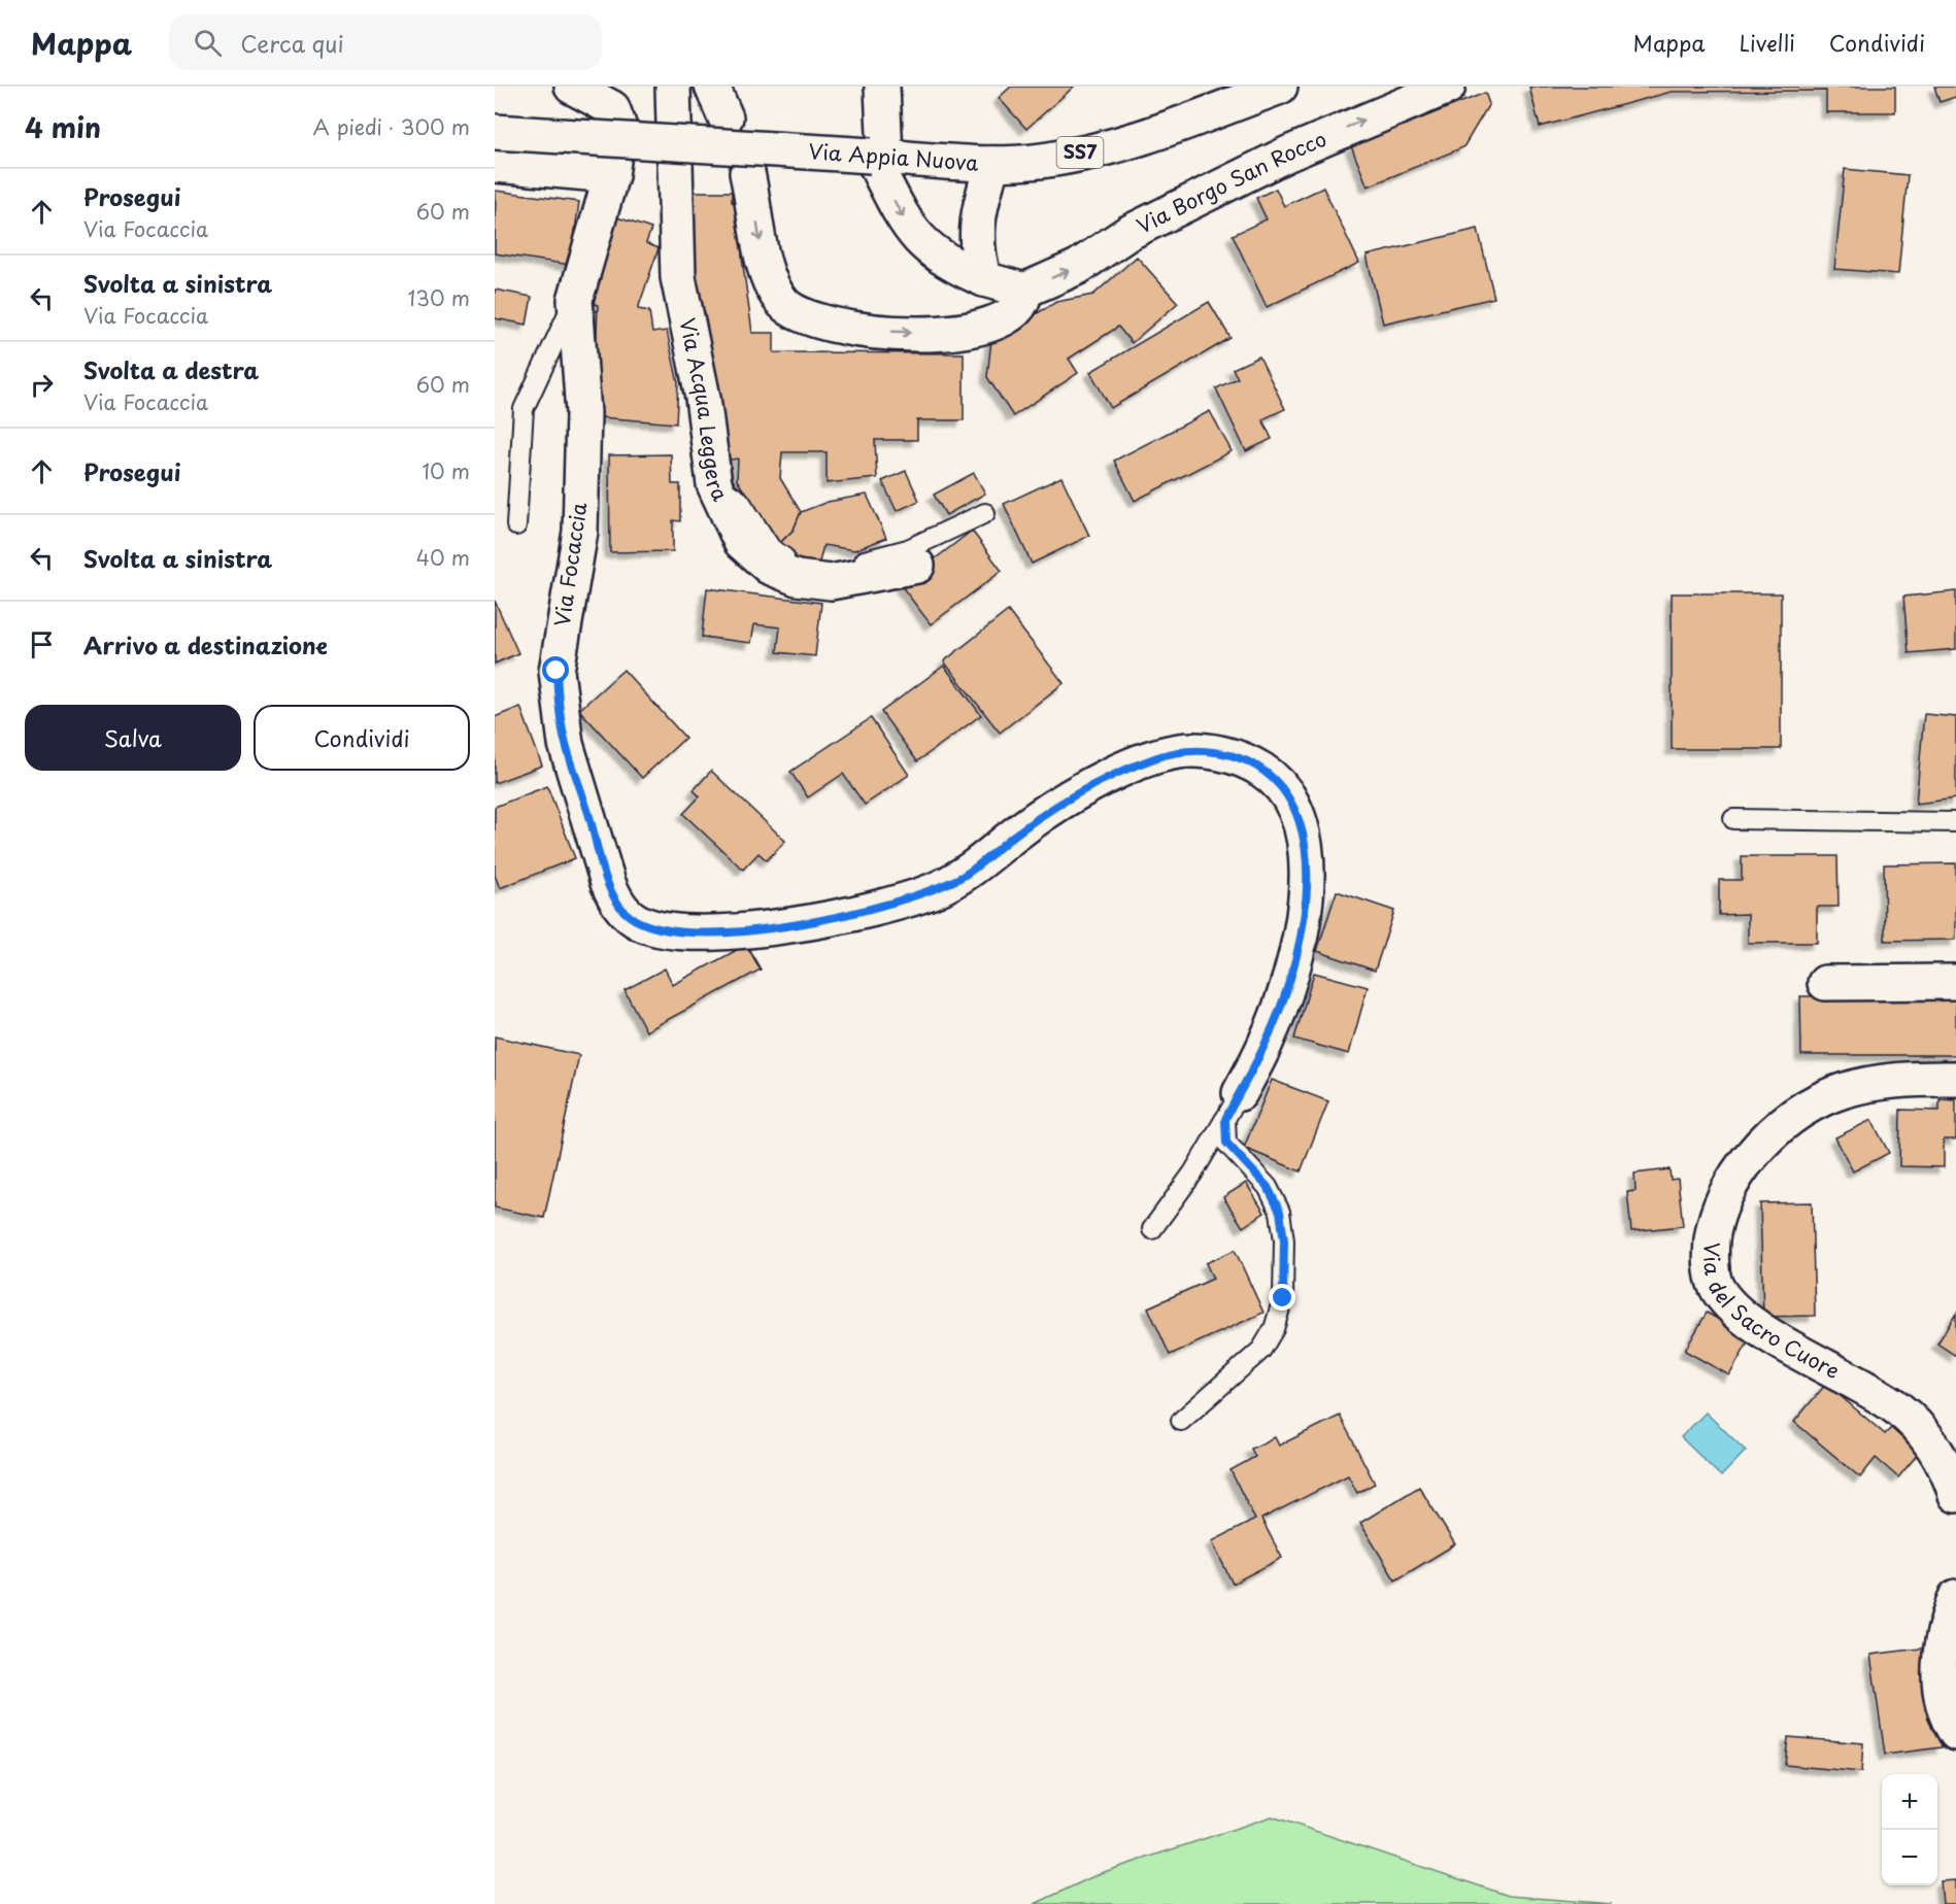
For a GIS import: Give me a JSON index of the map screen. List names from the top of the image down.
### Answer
{
  "streets": {
    "street": [
      "SS7",
      "Via Appia Nuova",
      "Via Borgo San Rocco",
      "Via Acqua Leggera",
      "Via Focaccia",
      "Via del Sacro Cuore"
    ]
  },
  "one_way": ["Via Borgo San Rocco"],
  "page": {
    "header": "Mappa",
    "search": "Cerca qui",
    "nav": ["Mappa", "Livelli", "Condividi"],
    "heading": ["4 min", "A piedi · 300 m"],
    "list": [
      ["Prosegui", "Via Focaccia", "60 m"],
      ["Svolta a sinistra", "Via Focaccia", "130 m"],
      ["Svolta a destra", "Via Focaccia", "60 m"],
      ["Prosegui", "10 m"],
      ["Svolta a sinistra", "40 m"],
      "Arrivo a destinazione"
    ],
    "buttons": ["Salva", "Condividi"],
    "map_buttons": ["+", "−"]
  }
}
